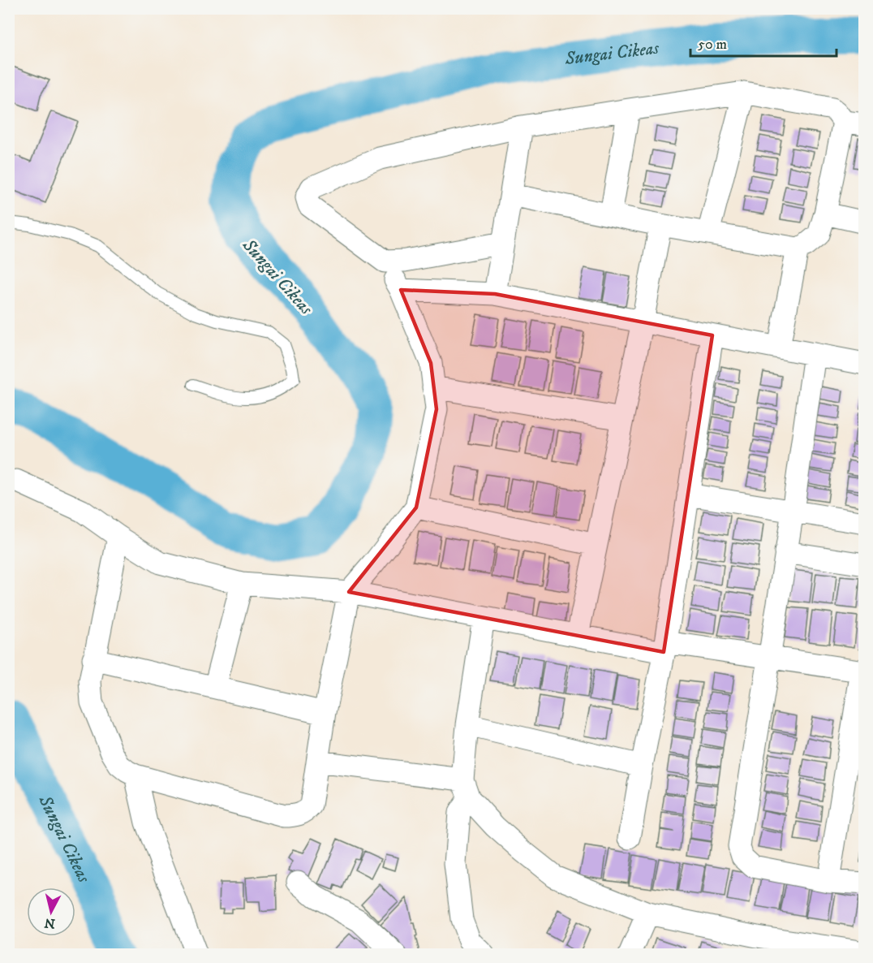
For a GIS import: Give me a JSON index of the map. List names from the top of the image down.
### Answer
{
  "water": ["Sungai Cikeas"],
  "scale_bar": "50 m",
  "north": "bottom"
}
